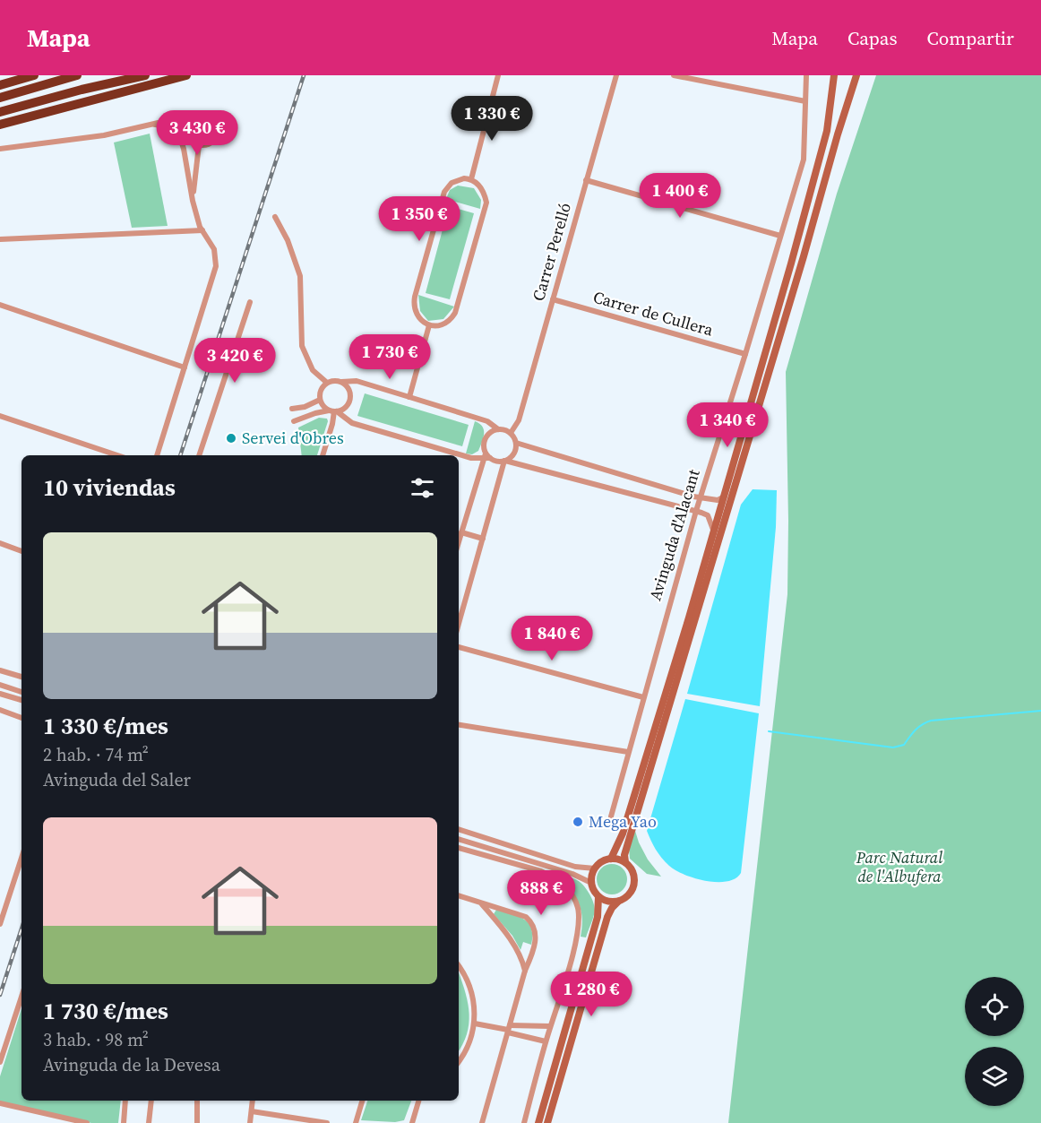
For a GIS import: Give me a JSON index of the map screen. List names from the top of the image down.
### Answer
{
  "streets": {
    "street": ["Carrer Perelló", "Carrer de Cullera", "Avinguda d'Alacant"]
  },
  "crossings": [
    ["Carrer Perelló", "Carrer de Cullera"],
    ["Carrer de Cullera", "Avinguda d'Alacant"]
  ],
  "parks": ["Parc Natural de l'Albufera"],
  "places": ["Servei d'Obres", "Mega Yao"],
  "page": {
    "header": "Mapa",
    "nav": ["Mapa", "Capas", "Compartir"],
    "price": [
      "1 330 €",
      "3 430 €",
      "1 400 €",
      "1 350 €",
      "1 730 €",
      "3 420 €",
      "1 340 €",
      "1 840 €",
      "888 €",
      "1 280 €"
    ],
    "heading": "10 viviendas",
    "list": [
      {
        "name": "1 330 €/mes",
        "note": "2 hab. · 74 m² · Avinguda del Saler"
      },
      {
        "name": "1 730 €/mes",
        "note": "3 hab. · 98 m² · Avinguda de la Devesa"
      }
    ]
  }
}
